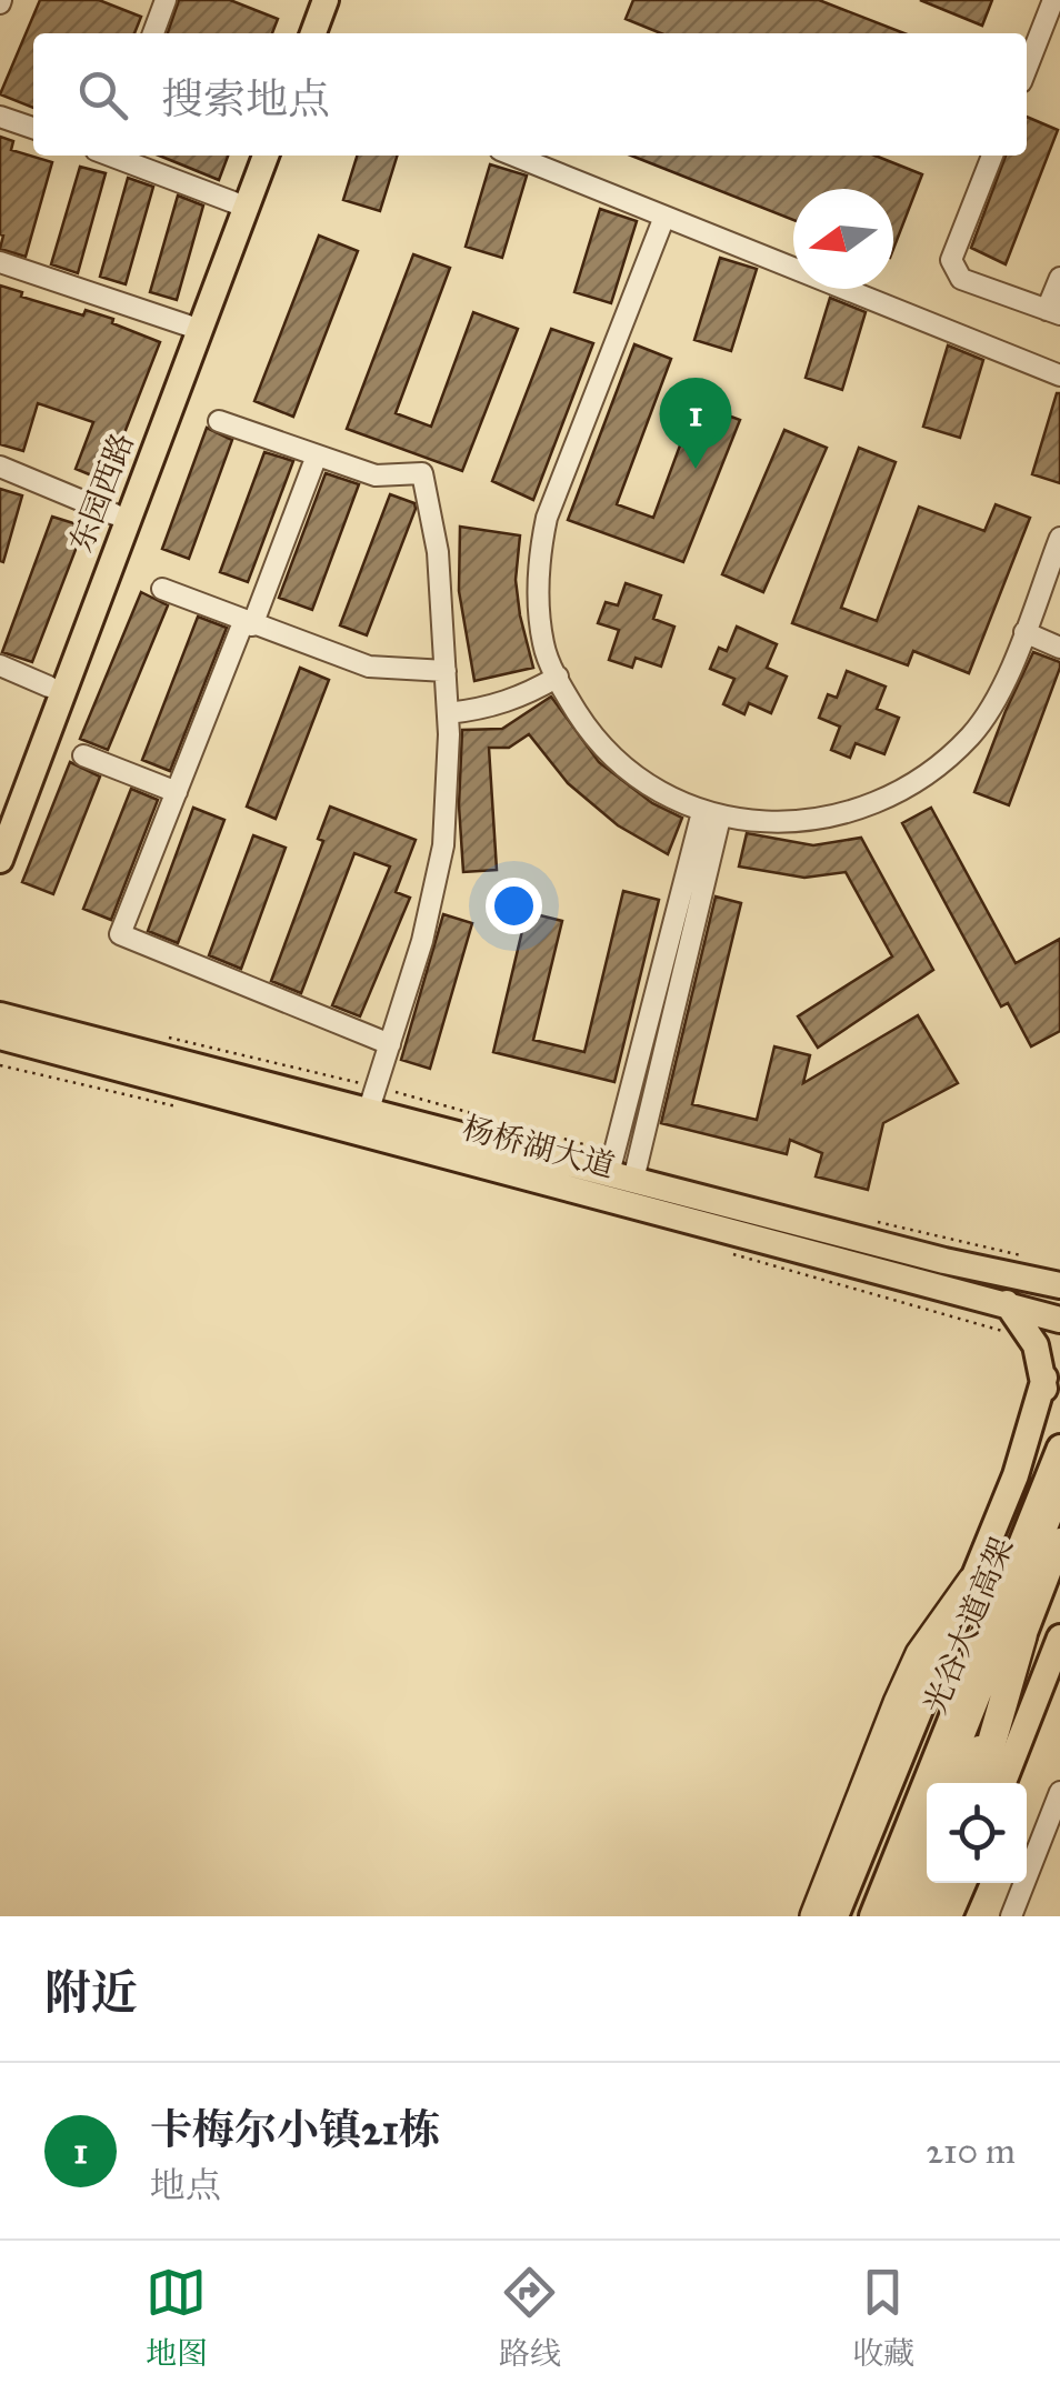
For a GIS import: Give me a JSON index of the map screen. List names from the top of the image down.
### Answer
{
  "streets": {
    "highway": ["光谷大道高架"],
    "main road": ["东园西路", "杨桥湖大道"]
  },
  "north": "left",
  "page": {
    "search": "搜索地点",
    "pins": "1",
    "heading": "附近",
    "list": [
      {
        "mark": "1",
        "name": "卡梅尔小镇21栋",
        "note": "地点",
        "value": "210 m"
      }
    ],
    "nav": ["地图", "路线", "收藏"]
  }
}
